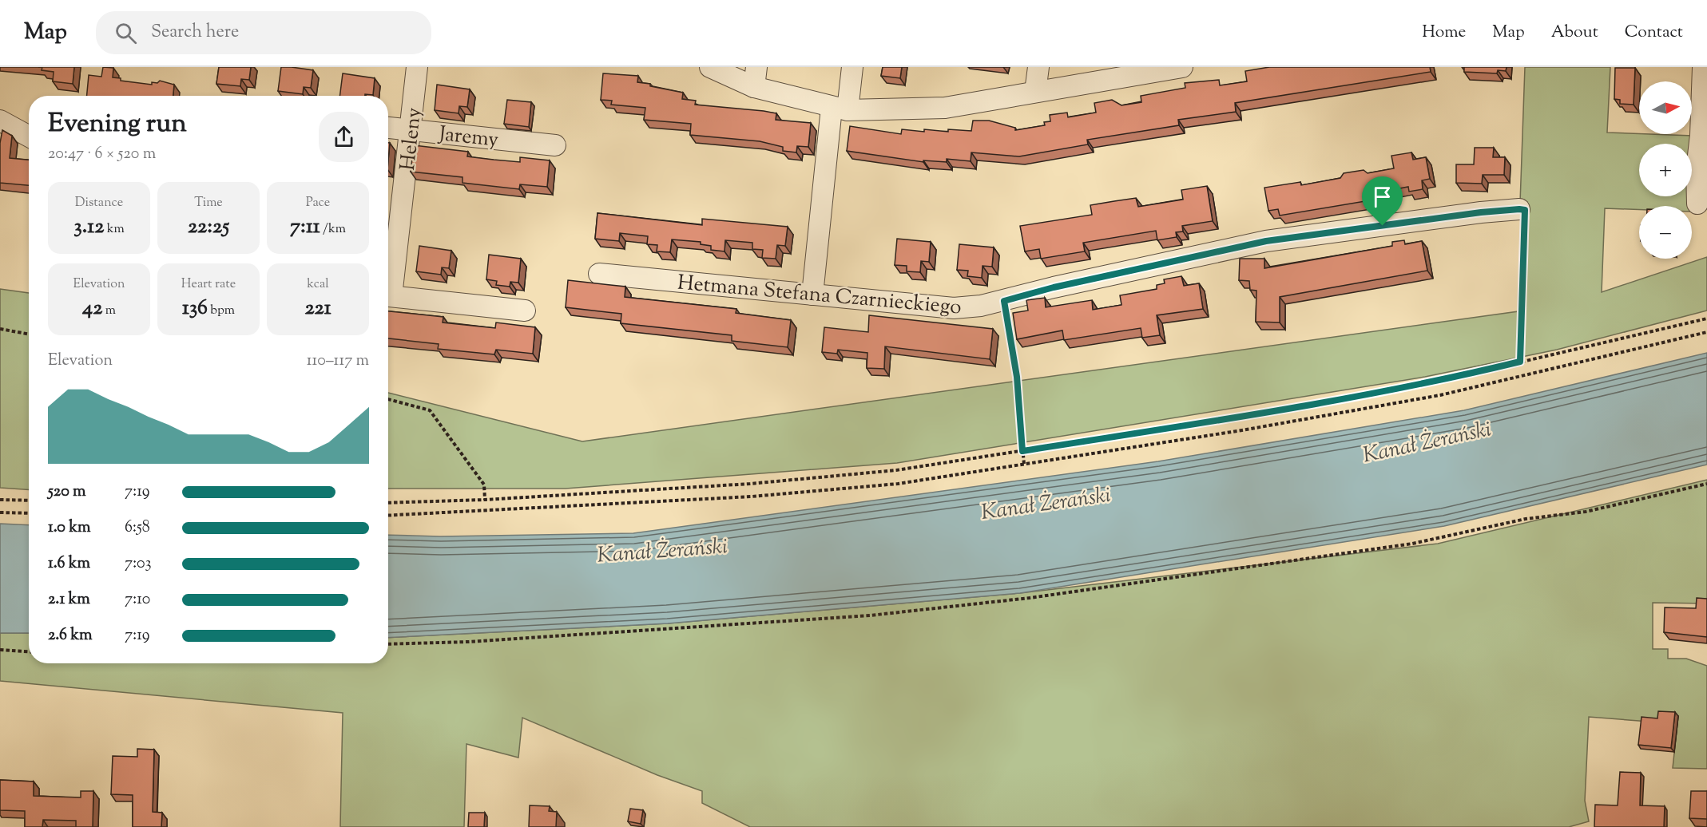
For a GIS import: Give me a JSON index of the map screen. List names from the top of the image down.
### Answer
{
  "streets": {
    "street": ["Jaremy", "Heleny", "Hetmana Stefana Czarnieckiego"]
  },
  "crossings": [
    ["Jaremy", "Heleny"]
  ],
  "water": ["Kanał Żerański"],
  "north": "right",
  "page": {
    "header": "Map",
    "search": "Search here",
    "nav": [
      "Home",
      "Map",
      "About",
      "Contact"
    ],
    "map_buttons": ["+", "−"],
    "heading": ["Evening run", "20:47 · 6 × 520 m"],
    "stats": [
      ["Distance", "3.12 km"],
      ["Time", "22:25"],
      ["Pace", "7:11 /km"],
      ["Elevation", "42 m"],
      ["Heart rate", "136 bpm"],
      ["kcal", "221"]
    ],
    "chart": ["Elevation", "110–117 m"],
    "list": [
      {
        "name": "520 m",
        "note": "7:19"
      },
      {
        "name": "1.0 km",
        "note": "6:58"
      },
      {
        "name": "1.6 km",
        "note": "7:03"
      },
      {
        "name": "2.1 km",
        "note": "7:10"
      },
      {
        "name": "2.6 km",
        "note": "7:19"
      }
    ]
  }
}
